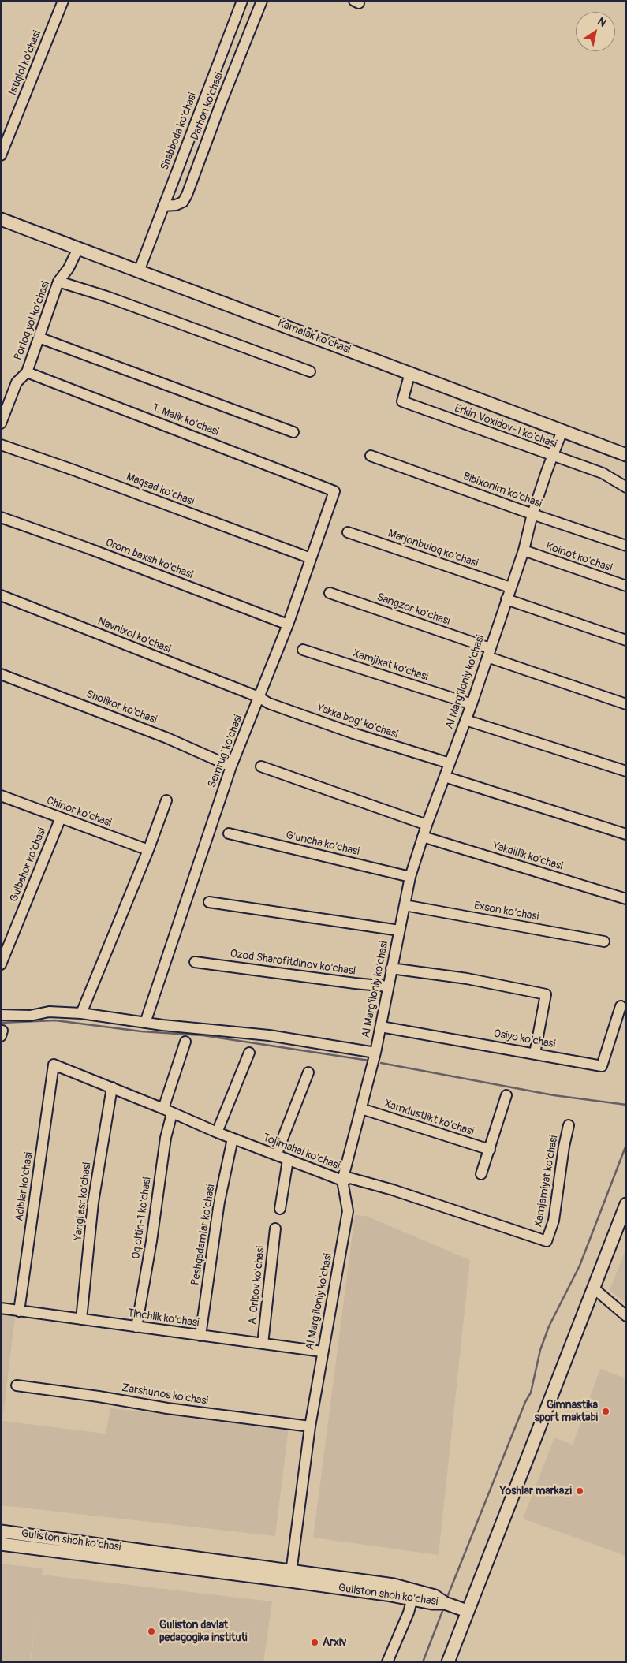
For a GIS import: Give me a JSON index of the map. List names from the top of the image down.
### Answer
{
  "streets": {
    "main road": ["Kamalak ko'chasi", "Guliston shoh ko'chasi"],
    "street": [
      "Istiqlol ko'chasi",
      "Darhon ko'chasi",
      "Shabboda ko'chasi",
      "Porloq yol ko'chasi",
      "T. Malik ko'chasi",
      "Erkin Voxidov-1 ko'chasi",
      "Maqsad ko'chasi",
      "Bibixonim ko'chasi",
      "Marjonbuloq ko'chasi",
      "Koinot ko'chasi",
      "Orom baxsh ko'chasi",
      "Sangzor ko'chasi",
      "Navnixol ko'chasi",
      "Xamjixat ko'chasi",
      "Al Marg'iloniy ko'chasi",
      "Sholikor ko'chasi",
      "Yakka bog' ko'chasi",
      "Semrug' ko'chasi",
      "Chinor ko'chasi",
      "G'uncha ko'chasi",
      "Yakdillik ko'chasi",
      "Gulbahor ko'chasi",
      "Exson ko'chasi",
      "Ozod Sharofitdinov ko'chasi",
      "Osiyo ko'chasi",
      "Xamdustlikt ko'chasi",
      "Tojimahal ko'chasi",
      "Xamjamiyat ko'chasi",
      "Adiblar ko'chasi",
      "Yangi asr ko'chasi",
      "Oq oltin-1 ko'chasi",
      "Peshqadamlar ko'chasi",
      "A. Oripov ko'chasi",
      "Tinchlik ko'chasi",
      "Zarshunos ko'chasi"
    ]
  },
  "crossings": [
    ["Darhon ko'chasi", "Shabboda ko'chasi"],
    ["Shabboda ko'chasi", "Kamalak ko'chasi"],
    ["Porloq yol ko'chasi", "Kamalak ko'chasi"],
    ["Porloq yol ko'chasi", "T. Malik ko'chasi"],
    ["Kamalak ko'chasi", "Erkin Voxidov-1 ko'chasi"],
    ["Kamalak ko'chasi", "Al Marg'iloniy ko'chasi"],
    ["T. Malik ko'chasi", "Semrug' ko'chasi"],
    ["Erkin Voxidov-1 ko'chasi", "Al Marg'iloniy ko'chasi"],
    ["Maqsad ko'chasi", "Semrug' ko'chasi"],
    ["Bibixonim ko'chasi", "Al Marg'iloniy ko'chasi"],
    ["Marjonbuloq ko'chasi", "Al Marg'iloniy ko'chasi"],
    ["Koinot ko'chasi", "Al Marg'iloniy ko'chasi"],
    ["Orom baxsh ko'chasi", "Semrug' ko'chasi"],
    ["Sangzor ko'chasi", "Al Marg'iloniy ko'chasi"],
    ["Navnixol ko'chasi", "Yakka bog' ko'chasi"],
    ["Navnixol ko'chasi", "Semrug' ko'chasi"],
    ["Xamjixat ko'chasi", "Al Marg'iloniy ko'chasi"],
    ["Al Marg'iloniy ko'chasi", "Yakka bog' ko'chasi"],
    ["Al Marg'iloniy ko'chasi", "G'uncha ko'chasi"],
    ["Al Marg'iloniy ko'chasi", "Yakdillik ko'chasi"],
    ["Al Marg'iloniy ko'chasi", "Exson ko'chasi"],
    ["Al Marg'iloniy ko'chasi", "Ozod Sharofitdinov ko'chasi"],
    ["Al Marg'iloniy ko'chasi", "Osiyo ko'chasi"],
    ["Al Marg'iloniy ko'chasi", "Xamdustlikt ko'chasi"],
    ["Al Marg'iloniy ko'chasi", "Tojimahal ko'chasi"],
    ["Al Marg'iloniy ko'chasi", "Tinchlik ko'chasi"],
    ["Al Marg'iloniy ko'chasi", "Zarshunos ko'chasi"],
    ["Al Marg'iloniy ko'chasi", "Guliston shoh ko'chasi"],
    ["Sholikor ko'chasi", "Semrug' ko'chasi"],
    ["Yakka bog' ko'chasi", "Semrug' ko'chasi"],
    ["Chinor ko'chasi", "Gulbahor ko'chasi"],
    ["Tojimahal ko'chasi", "Xamjamiyat ko'chasi"],
    ["Tojimahal ko'chasi", "Adiblar ko'chasi"],
    ["Tojimahal ko'chasi", "Yangi asr ko'chasi"],
    ["Tojimahal ko'chasi", "Oq oltin-1 ko'chasi"],
    ["Tojimahal ko'chasi", "Peshqadamlar ko'chasi"],
    ["Adiblar ko'chasi", "Tinchlik ko'chasi"],
    ["Yangi asr ko'chasi", "Tinchlik ko'chasi"],
    ["Oq oltin-1 ko'chasi", "Tinchlik ko'chasi"],
    ["Peshqadamlar ko'chasi", "Tinchlik ko'chasi"],
    ["A. Oripov ko'chasi", "Tinchlik ko'chasi"]
  ],
  "places": [
    "Gimnastika sport maktabi",
    "Yoshlar markazi",
    "Guliston davlat pedagogika instituti",
    "Arxiv"
  ],
  "north": "top right"
}
